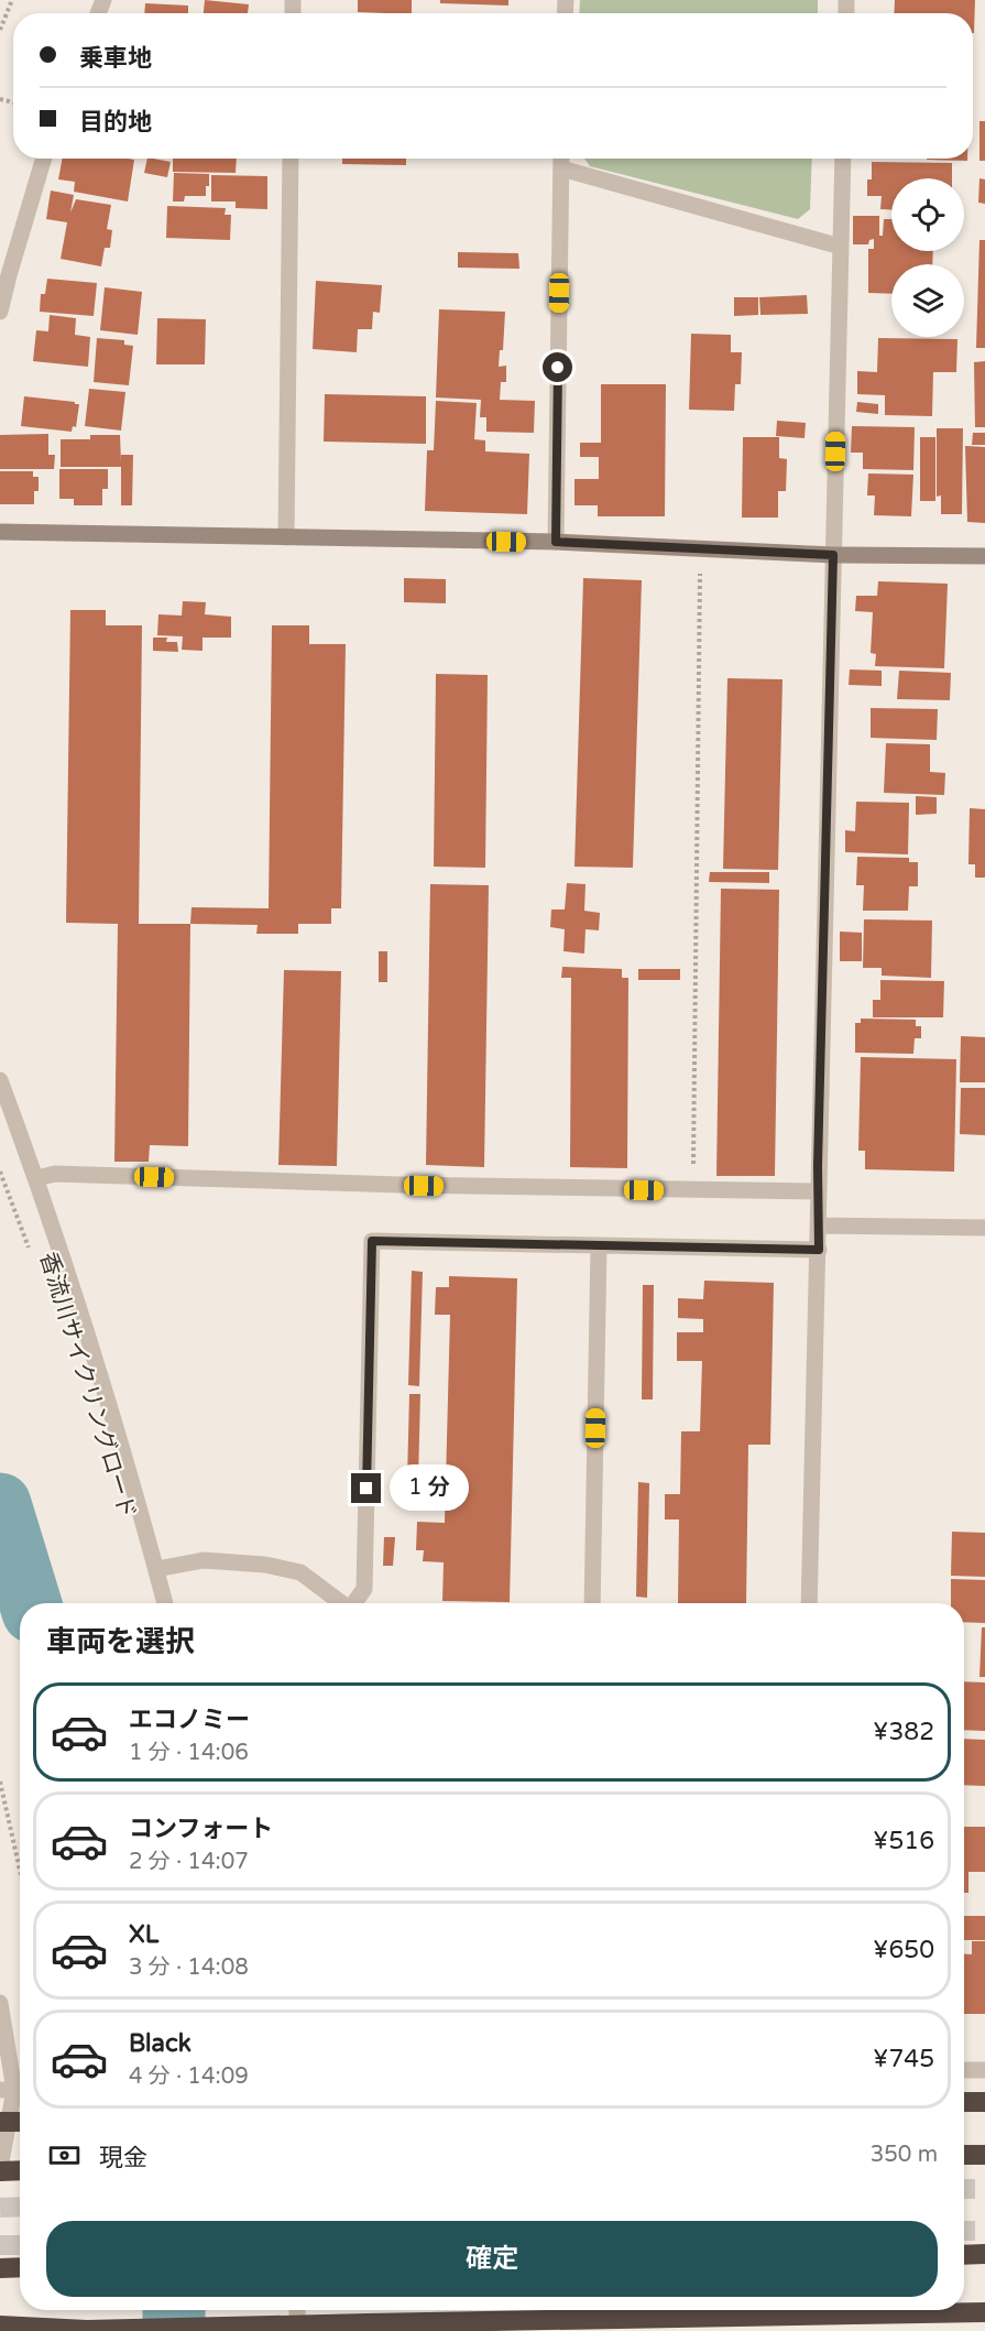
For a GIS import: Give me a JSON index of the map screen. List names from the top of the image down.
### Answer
{
  "streets": {
    "path": ["香流川サイクリングロード"]
  },
  "page": {
    "banner": ["乗車地", "目的地"],
    "bubble": "1 分",
    "heading": "車両を選択",
    "list": [
      {
        "name": "エコノミー",
        "note": "1 分 · 14:06",
        "value": "¥382"
      },
      {
        "name": "コンフォート",
        "note": "2 分 · 14:07",
        "value": "¥516"
      },
      {
        "name": "XL",
        "note": "3 分 · 14:08",
        "value": "¥650"
      },
      {
        "name": "Black",
        "note": "4 分 · 14:09",
        "value": "¥745"
      }
    ],
    "pay": ["現金", "350 m"],
    "buttons": "確定"
  }
}
